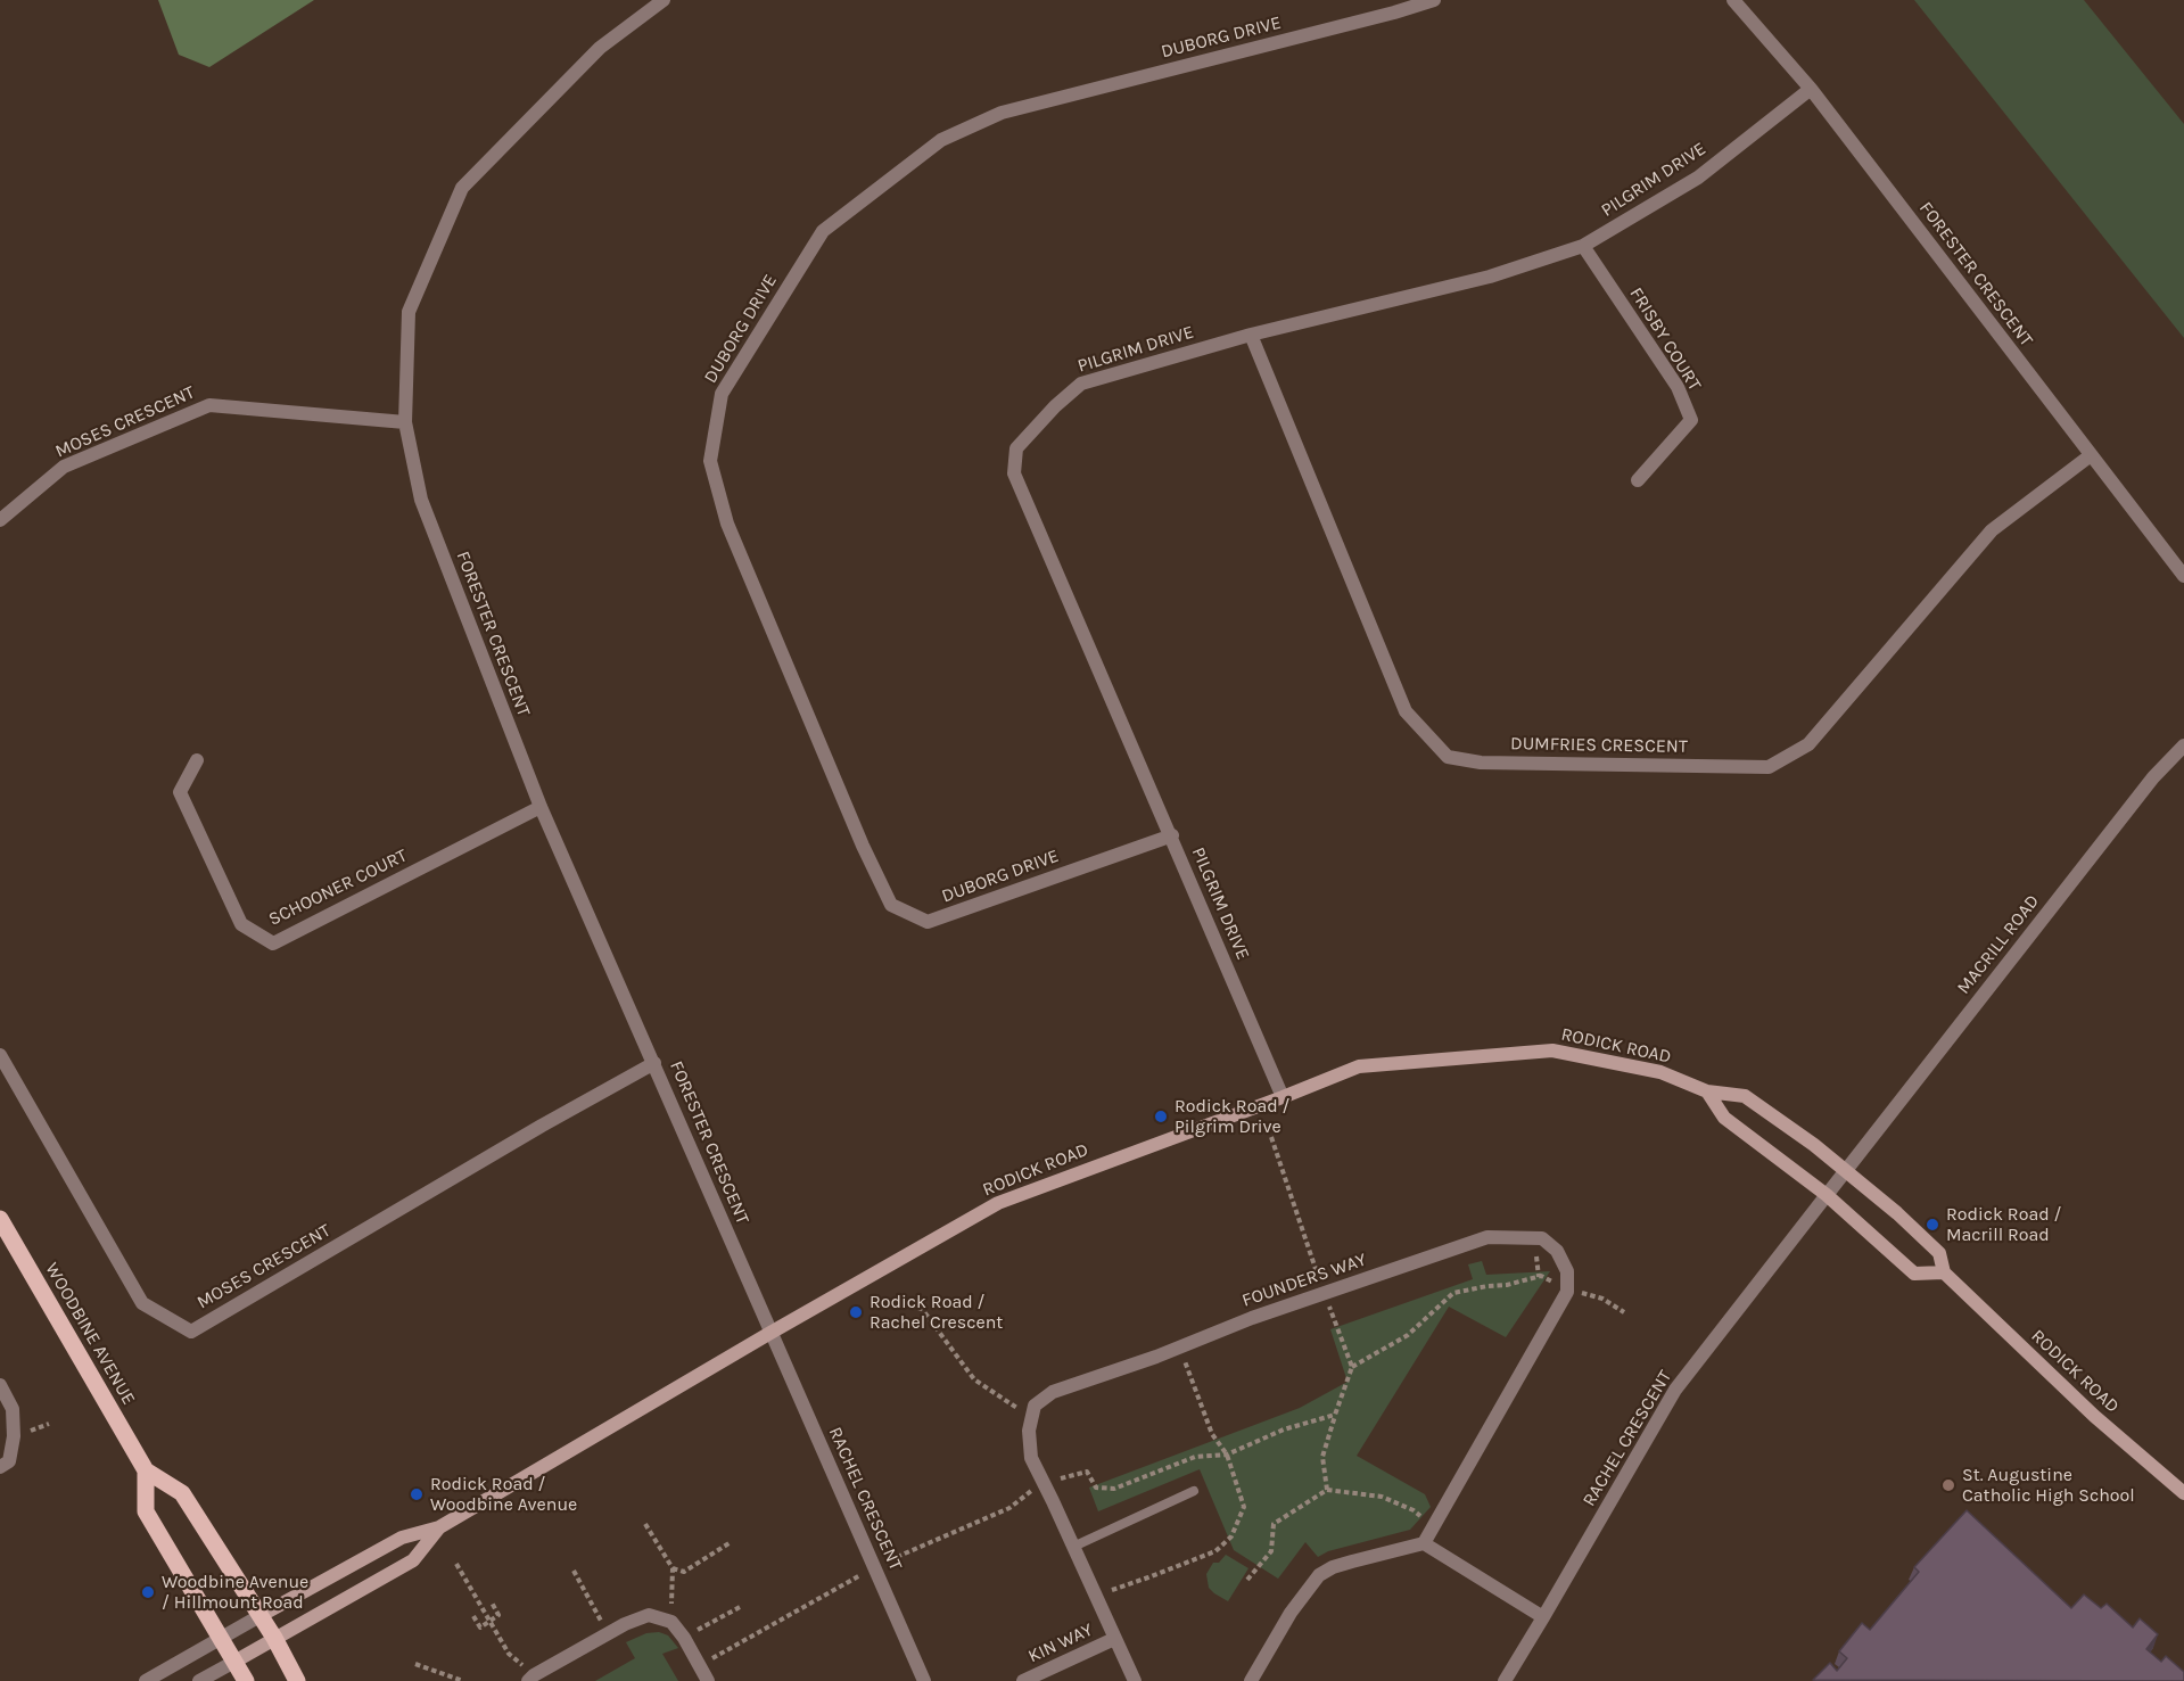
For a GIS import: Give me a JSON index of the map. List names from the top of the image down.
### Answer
{
  "streets": {
    "main road": ["RODICK ROAD", "WOODBINE AVENUE"],
    "street": [
      "DUBORG DRIVE",
      "PILGRIM DRIVE",
      "FORESTER CRESCENT",
      "FRISBY COURT",
      "MOSES CRESCENT",
      "DUMFRIES CRESCENT",
      "SCHOONER COURT",
      "MACRILL ROAD",
      "FOUNDERS WAY",
      "RACHEL CRESCENT",
      "KIN WAY"
    ]
  },
  "crossings": [
    ["DUBORG DRIVE", "PILGRIM DRIVE"],
    ["PILGRIM DRIVE", "FORESTER CRESCENT"],
    ["PILGRIM DRIVE", "FRISBY COURT"],
    ["PILGRIM DRIVE", "DUMFRIES CRESCENT"],
    ["PILGRIM DRIVE", "RODICK ROAD"],
    ["FORESTER CRESCENT", "MOSES CRESCENT"],
    ["FORESTER CRESCENT", "DUMFRIES CRESCENT"],
    ["FORESTER CRESCENT", "SCHOONER COURT"],
    ["FORESTER CRESCENT", "RODICK ROAD"],
    ["FORESTER CRESCENT", "RACHEL CRESCENT"],
    ["MACRILL ROAD", "RODICK ROAD"],
    ["MACRILL ROAD", "RACHEL CRESCENT"],
    ["RODICK ROAD", "WOODBINE AVENUE"],
    ["RODICK ROAD", "RACHEL CRESCENT"]
  ],
  "places": [
    "Rodick Road / Pilgrim Drive",
    "Rodick Road / Macrill Road",
    "Rodick Road / Rachel Crescent",
    "St. Augustine Catholic High School",
    "Rodick Road / Woodbine Avenue",
    "Woodbine Avenue / Hillmount Road"
  ]
}
